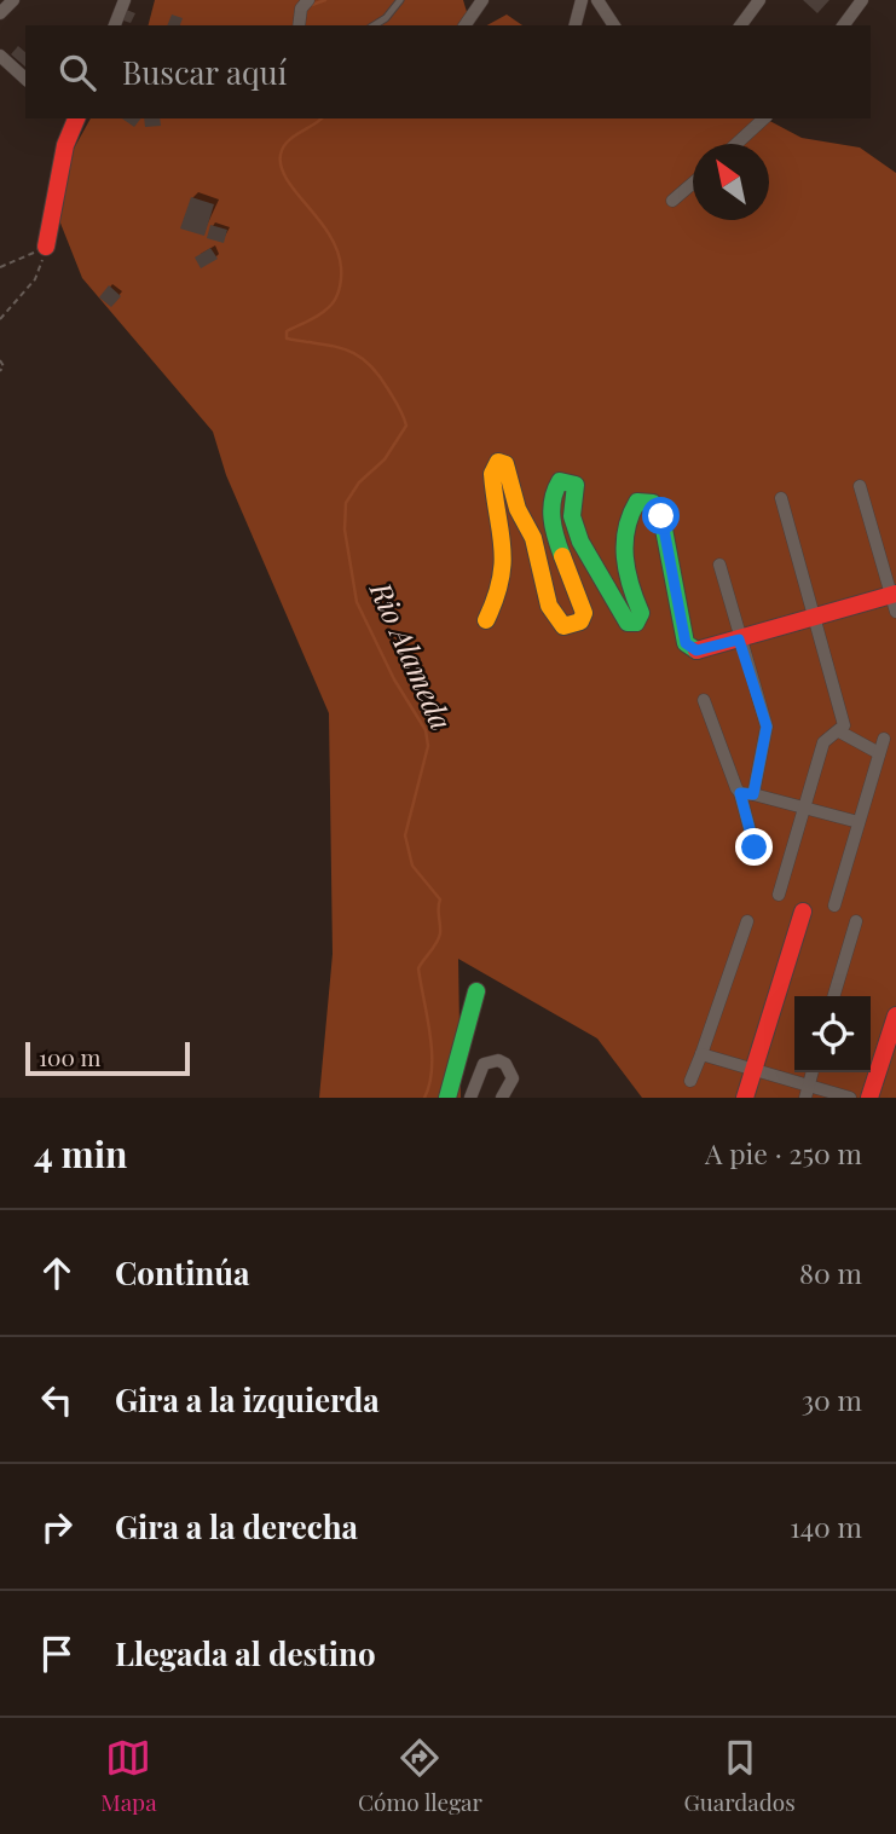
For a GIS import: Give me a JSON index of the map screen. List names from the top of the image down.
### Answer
{
  "water": ["Rio Alameda"],
  "scale_bar": "100 m",
  "north": "top left",
  "page": {
    "search": "Buscar aquí",
    "scale": "100 m",
    "heading": ["4 min", "A pie · 250 m"],
    "list": [
      ["Continúa", "80 m"],
      ["Gira a la izquierda", "30 m"],
      ["Gira a la derecha", "140 m"],
      "Llegada al destino"
    ],
    "nav": ["Mapa", "Cómo llegar", "Guardados"]
  }
}
